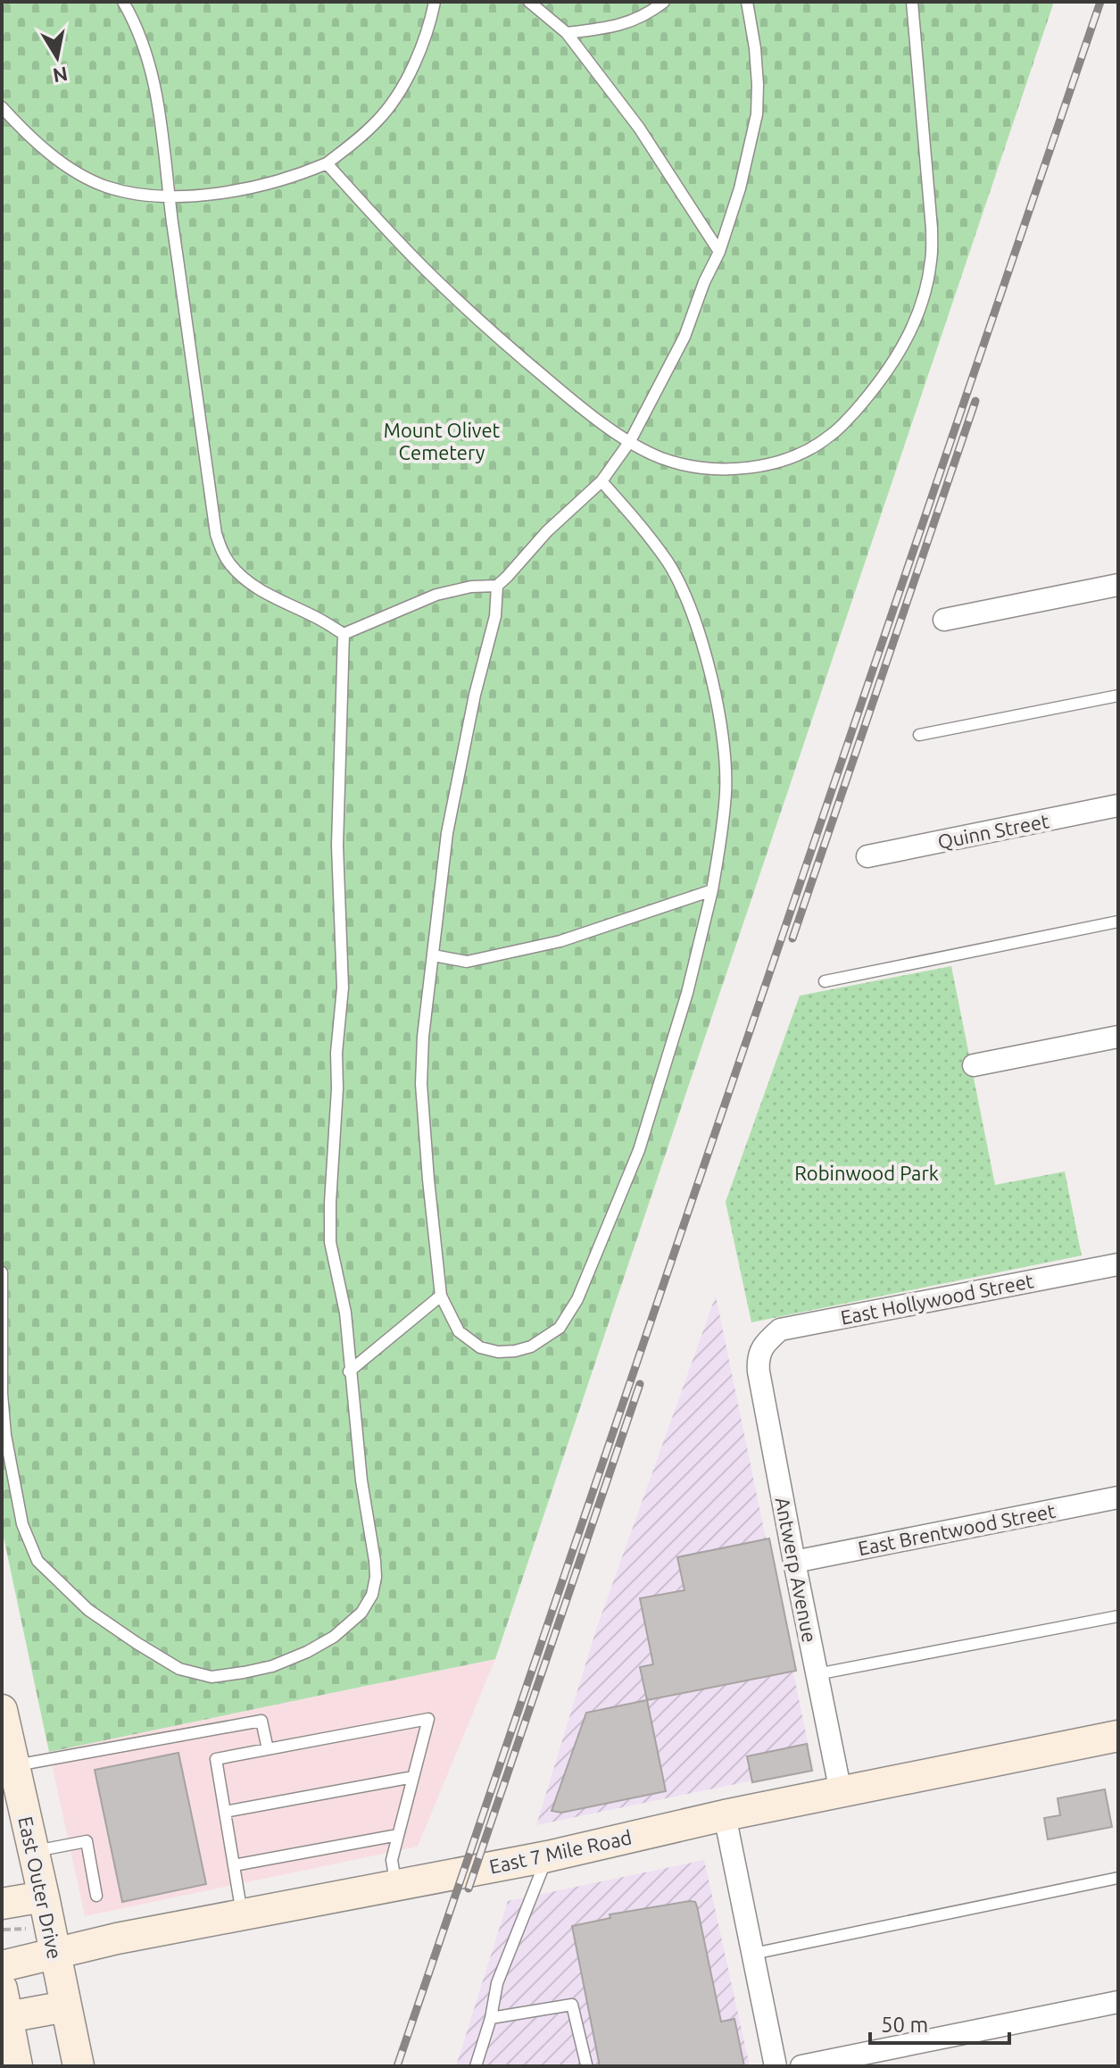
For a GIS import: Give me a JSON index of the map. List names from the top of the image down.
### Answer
{
  "streets": {
    "street": [
      "Quinn Street",
      "East Hollywood Street",
      "East Brentwood Street",
      "Antwerp Avenue",
      "East 7 Mile Road",
      "East Outer Drive"
    ]
  },
  "crossings": [
    ["East Hollywood Street", "Antwerp Avenue"],
    ["East Brentwood Street", "Antwerp Avenue"],
    ["Antwerp Avenue", "East 7 Mile Road"],
    ["East 7 Mile Road", "East Outer Drive"]
  ],
  "parks": ["Mount Olivet Cemetery", "Robinwood Park"],
  "scale_bar": "50 m",
  "north": "bottom"
}
